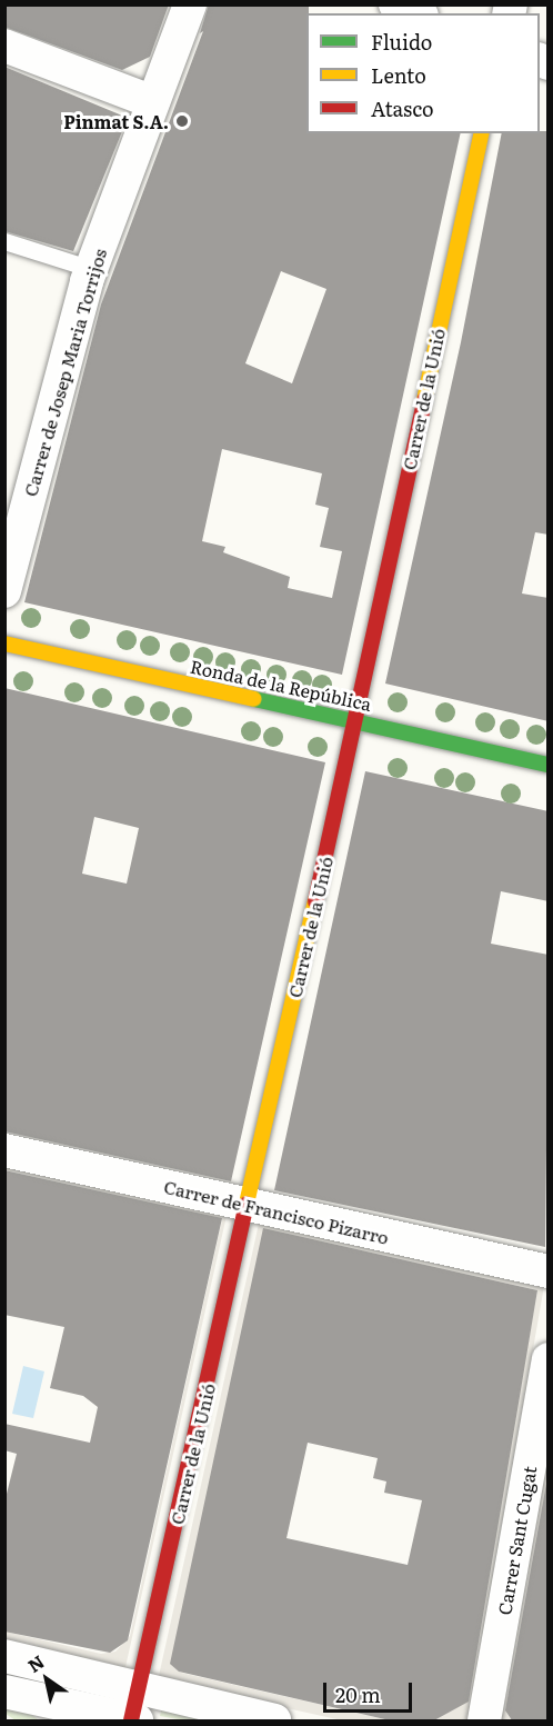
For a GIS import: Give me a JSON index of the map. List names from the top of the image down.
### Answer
{
  "streets": {
    "street": [
      "Carrer de Josep Maria Torrijos",
      "Carrer de la Unió",
      "Ronda de la República",
      "Carrer de Francisco Pizarro",
      "Carrer Sant Cugat"
    ]
  },
  "crossings": [
    ["Carrer de la Unió", "Ronda de la República"],
    ["Carrer de la Unió", "Carrer de Francisco Pizarro"]
  ],
  "places": ["Pinmat S.A."],
  "legend": ["Fluido", "Lento", "Atasco"],
  "scale_bar": "20 m",
  "north": "top left"
}
